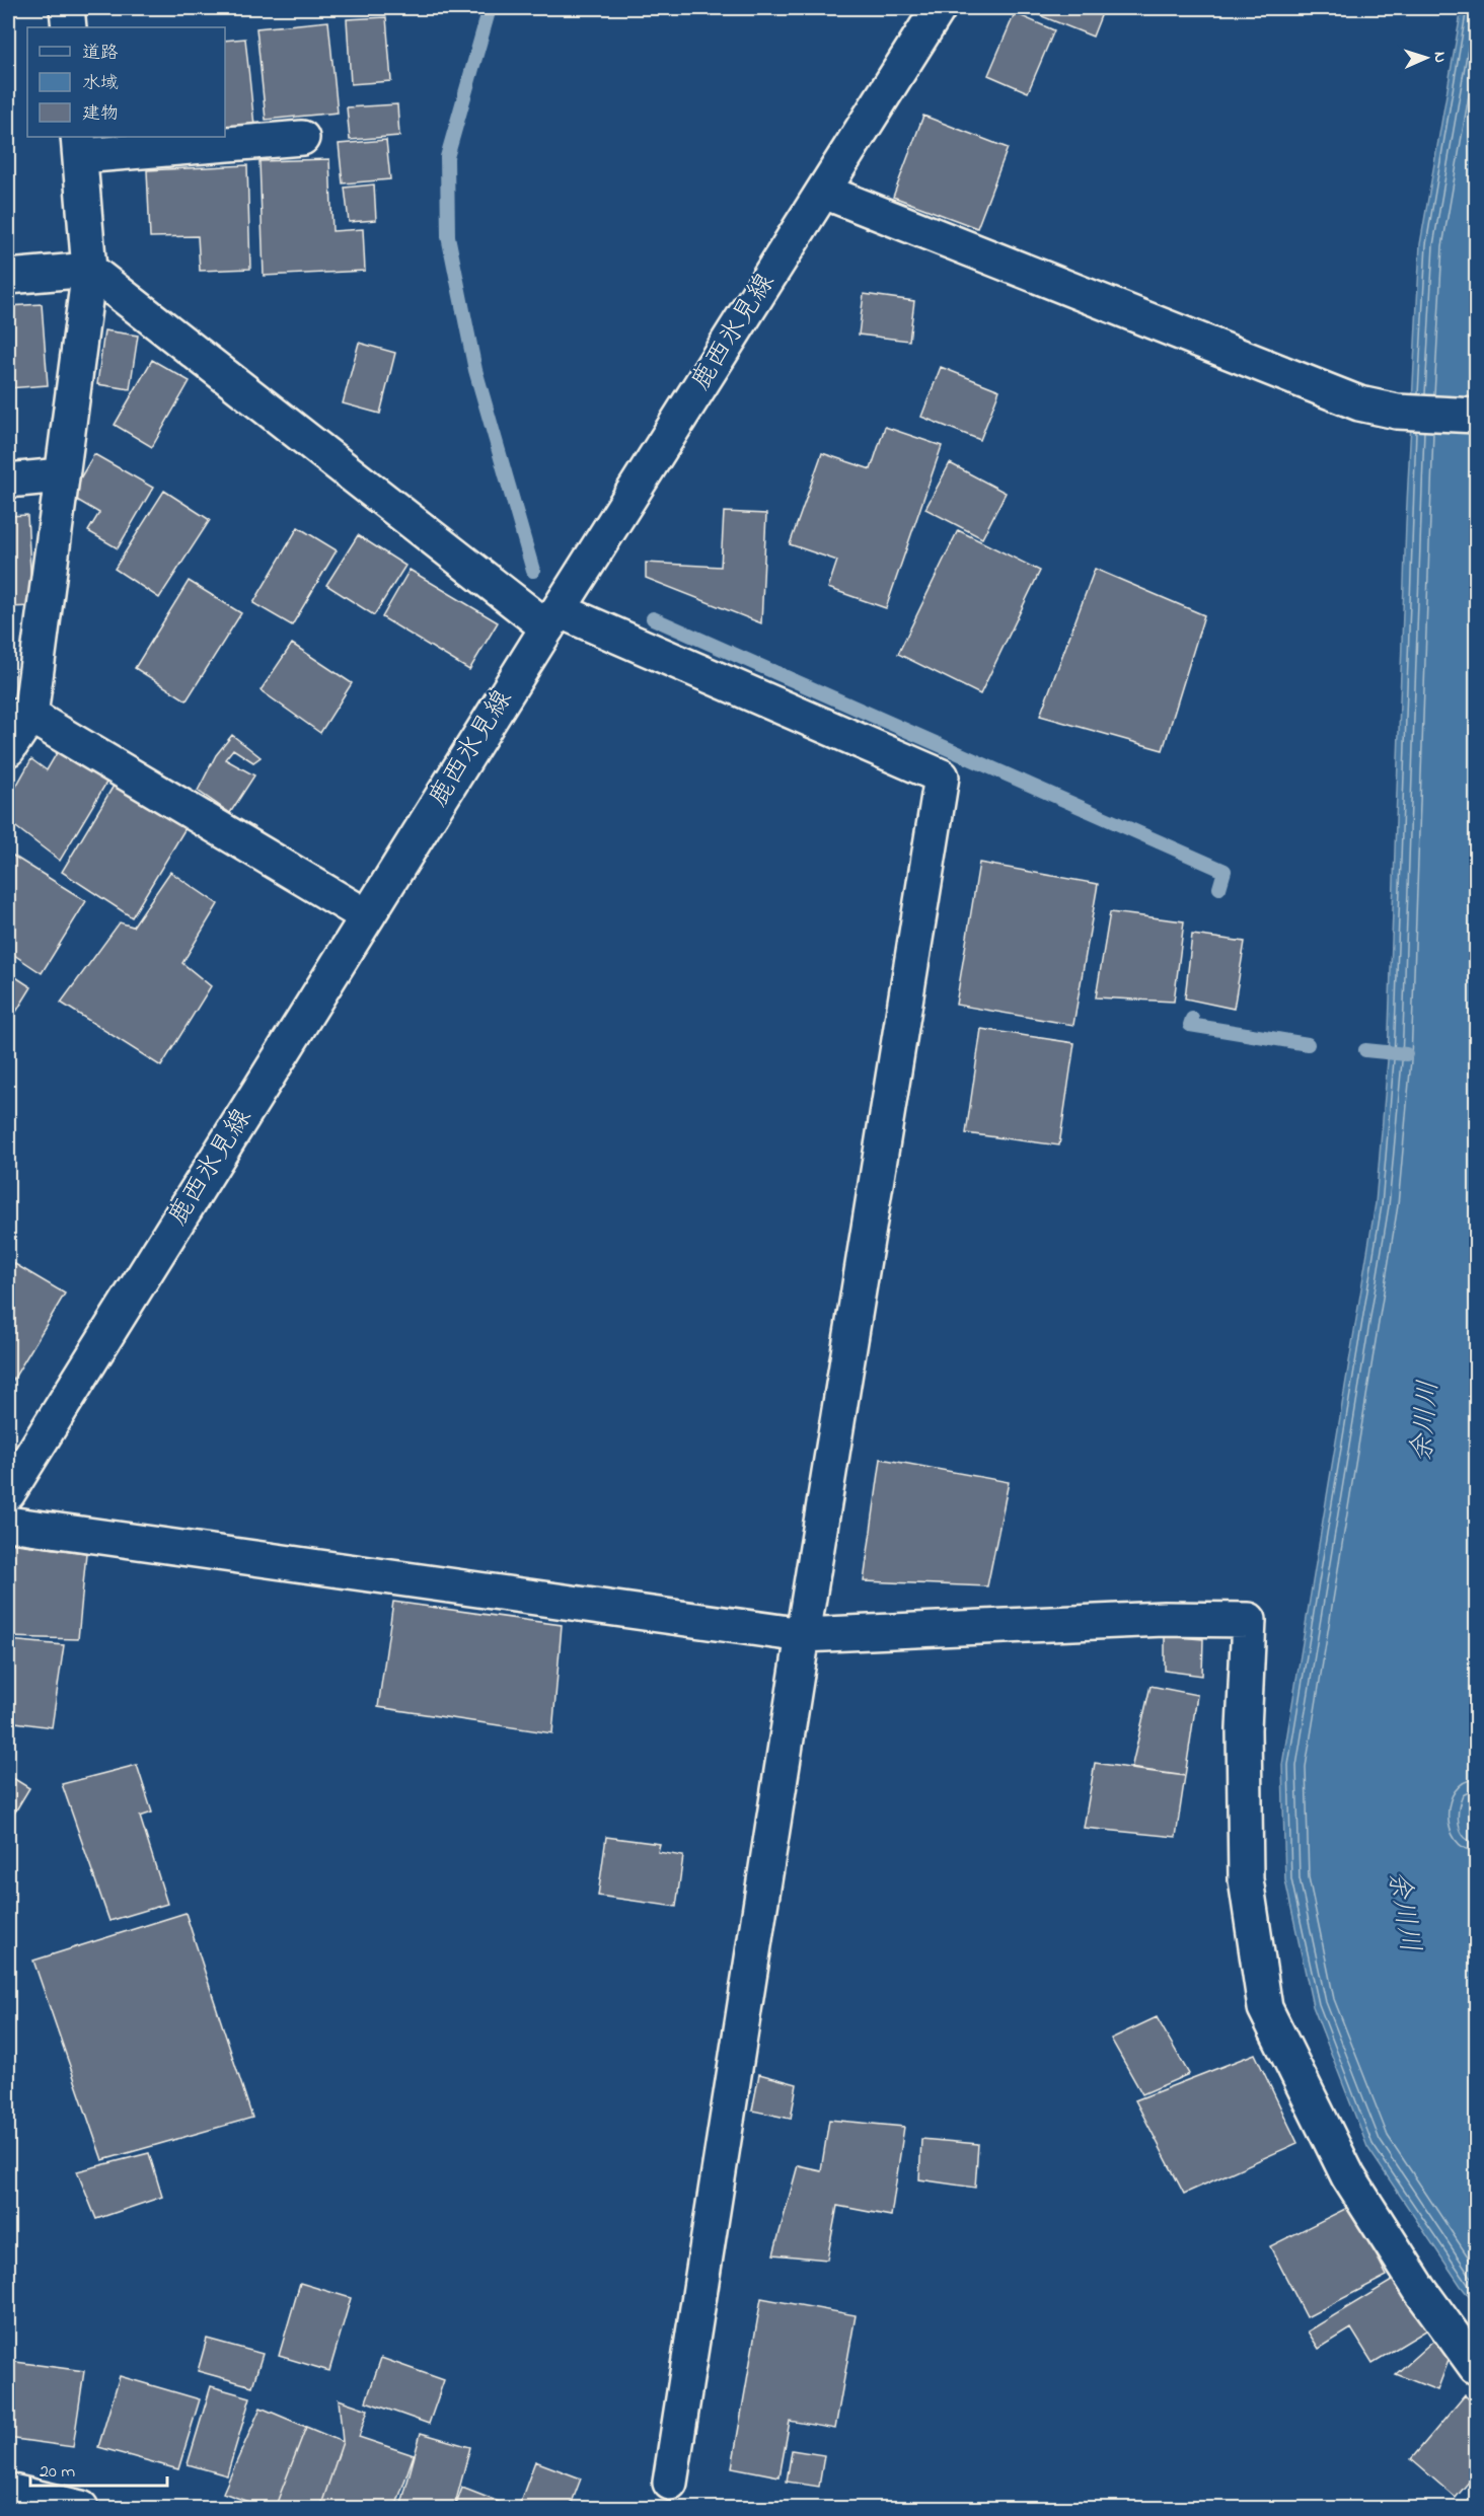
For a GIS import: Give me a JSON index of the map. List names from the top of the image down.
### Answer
{
  "streets": {
    "street": ["鹿西氷見線"]
  },
  "water": ["余川川"],
  "legend": ["道路", "水域", "建物"],
  "scale_bar": "20 m",
  "north": "right"
}
